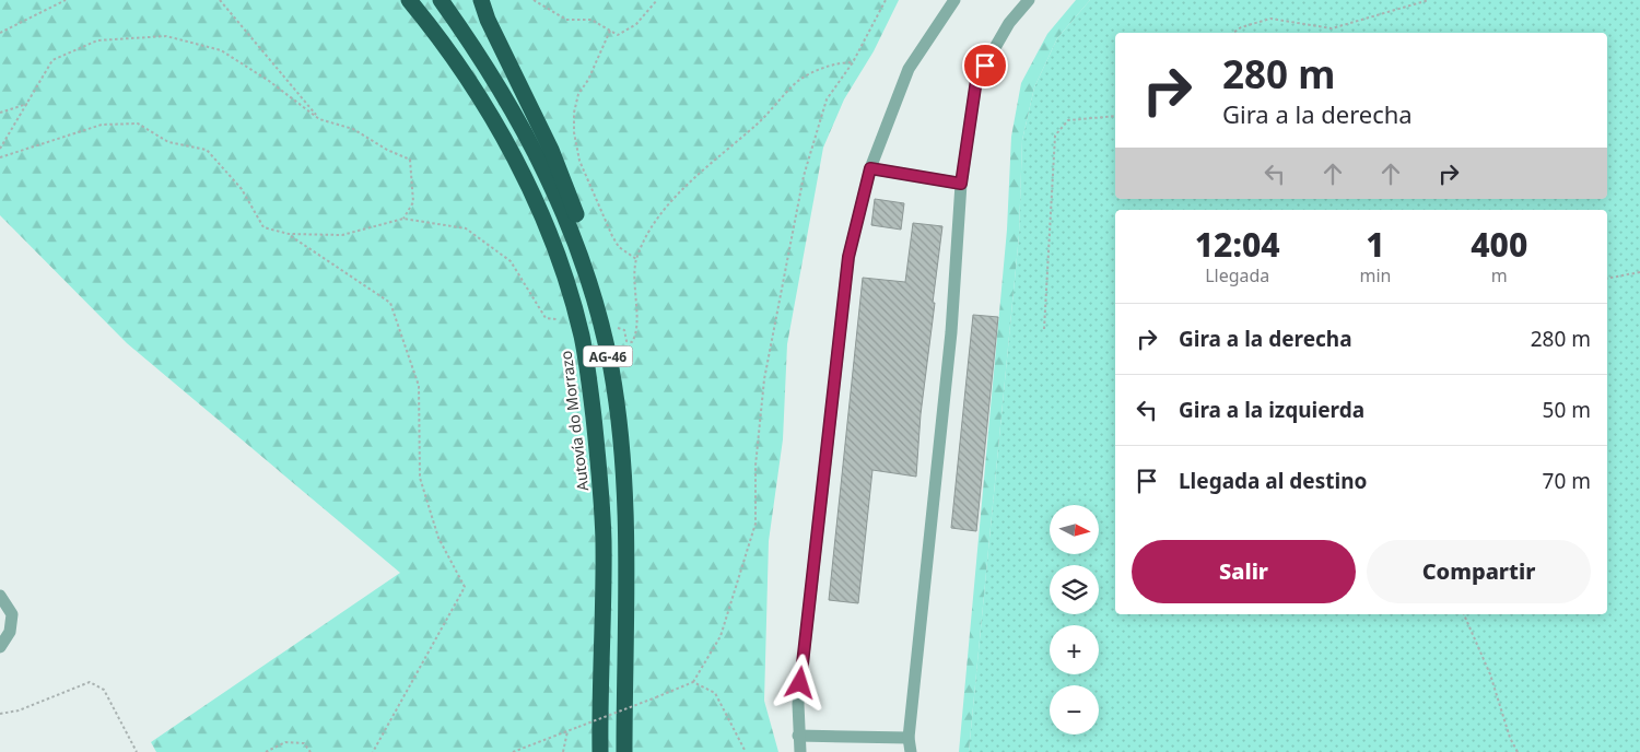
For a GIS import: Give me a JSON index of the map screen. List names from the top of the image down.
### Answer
{
  "streets": {
    "highway": ["AG-46", "Autovía do Morrazo"]
  },
  "north": "right",
  "page": {
    "turn": ["280 m", "Gira a la derecha"],
    "eta": [
      "12:04",
      "Llegada",
      "1",
      "min",
      "400",
      "m"
    ],
    "list": [
      {
        "name": "Gira a la derecha",
        "value": "280 m"
      },
      {
        "name": "Gira a la izquierda",
        "value": "50 m"
      },
      {
        "name": "Llegada al destino",
        "value": "70 m"
      }
    ],
    "map_buttons": ["+", "−"],
    "buttons": ["Salir", "Compartir"]
  }
}
